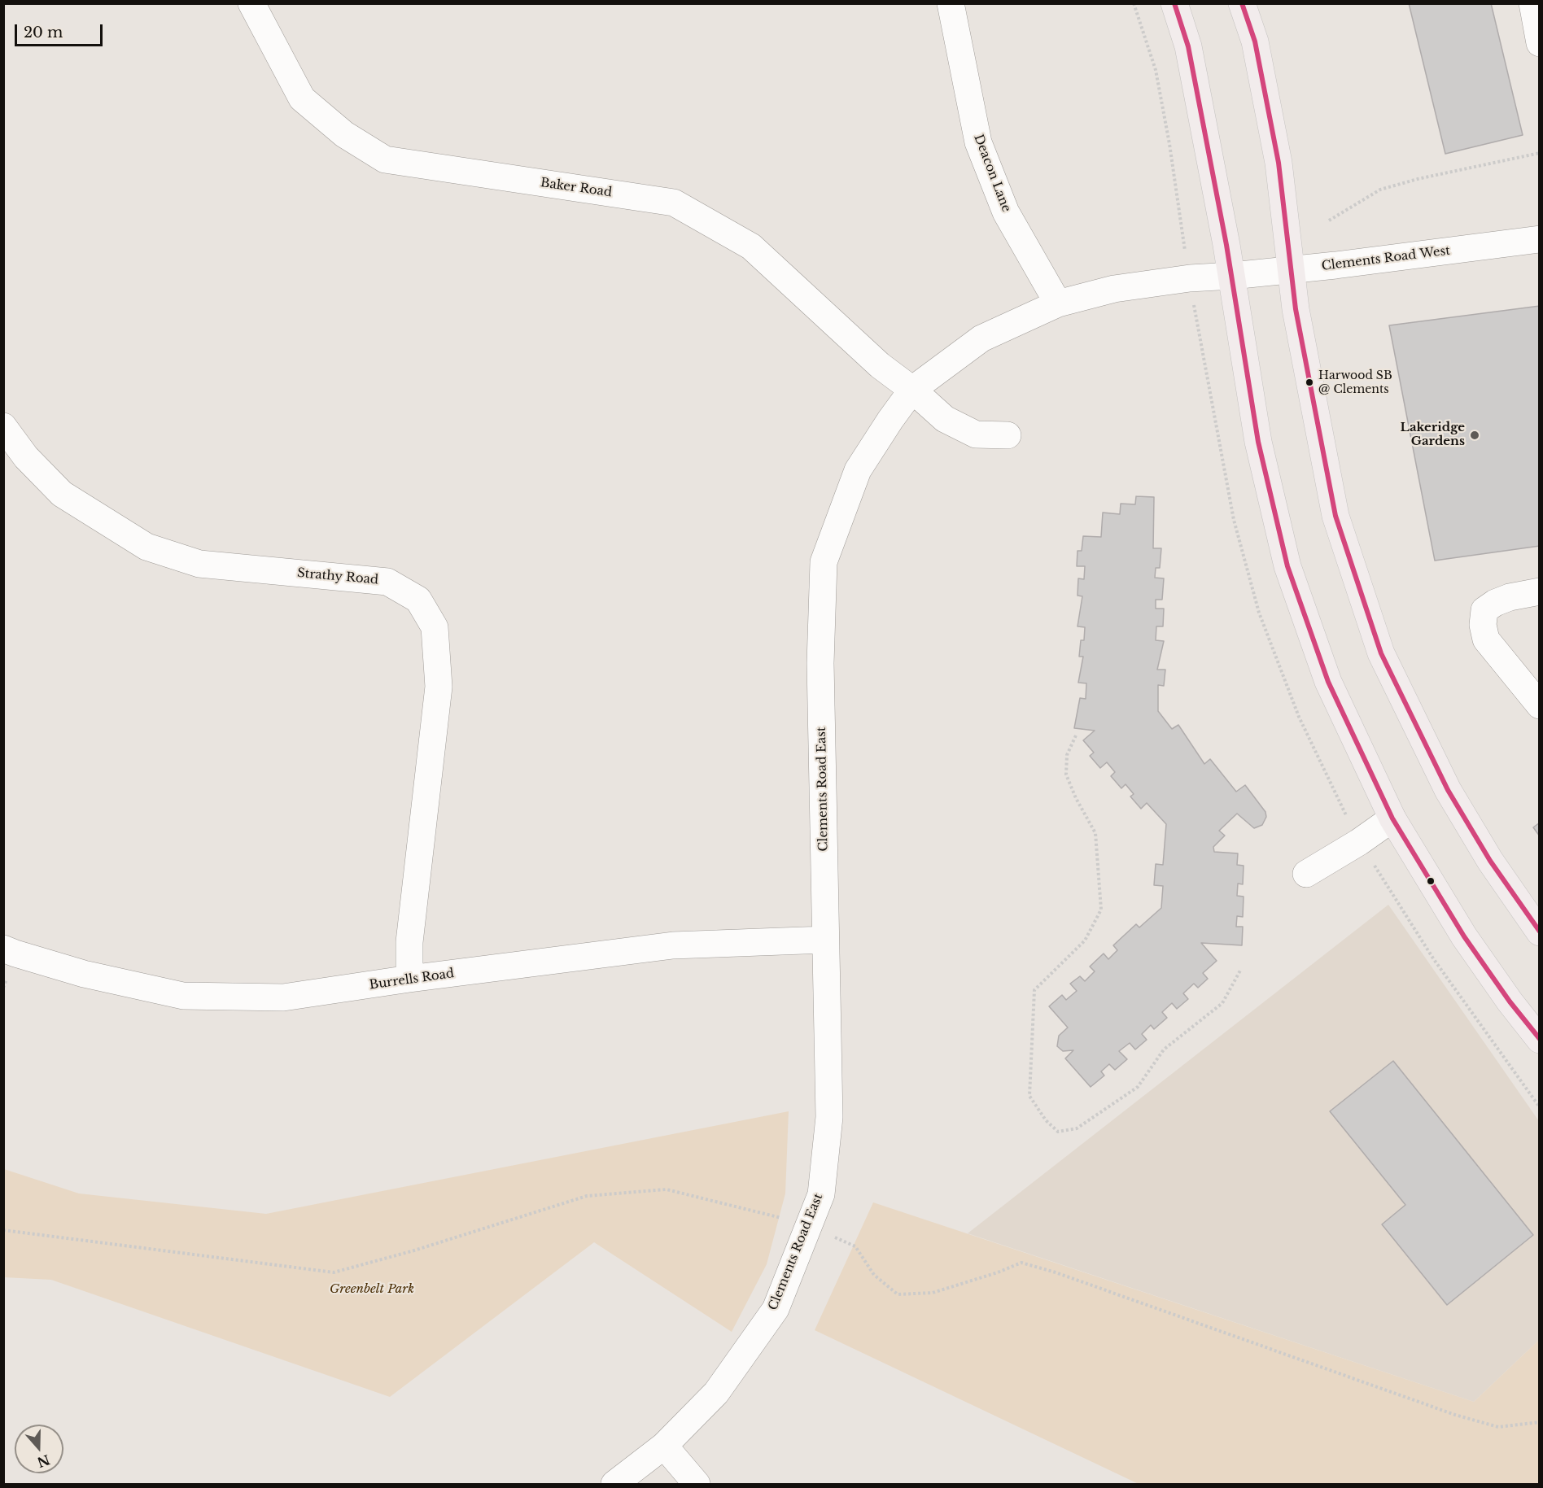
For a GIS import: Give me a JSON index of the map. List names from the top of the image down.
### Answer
{
  "streets": {
    "street": [
      "Deacon Lane",
      "Baker Road",
      "Clements Road West",
      "Strathy Road",
      "Clements Road East",
      "Burrells Road"
    ]
  },
  "crossings": [
    ["Deacon Lane", "Clements Road East"],
    ["Baker Road", "Clements Road East"],
    ["Clements Road West", "Clements Road East"],
    ["Strathy Road", "Burrells Road"],
    ["Clements Road East", "Burrells Road"]
  ],
  "parks": ["Greenbelt Park"],
  "places": ["Harwood SB @ Clements", "Lakeridge Gardens"],
  "scale_bar": "20 m",
  "north": "bottom"
}
